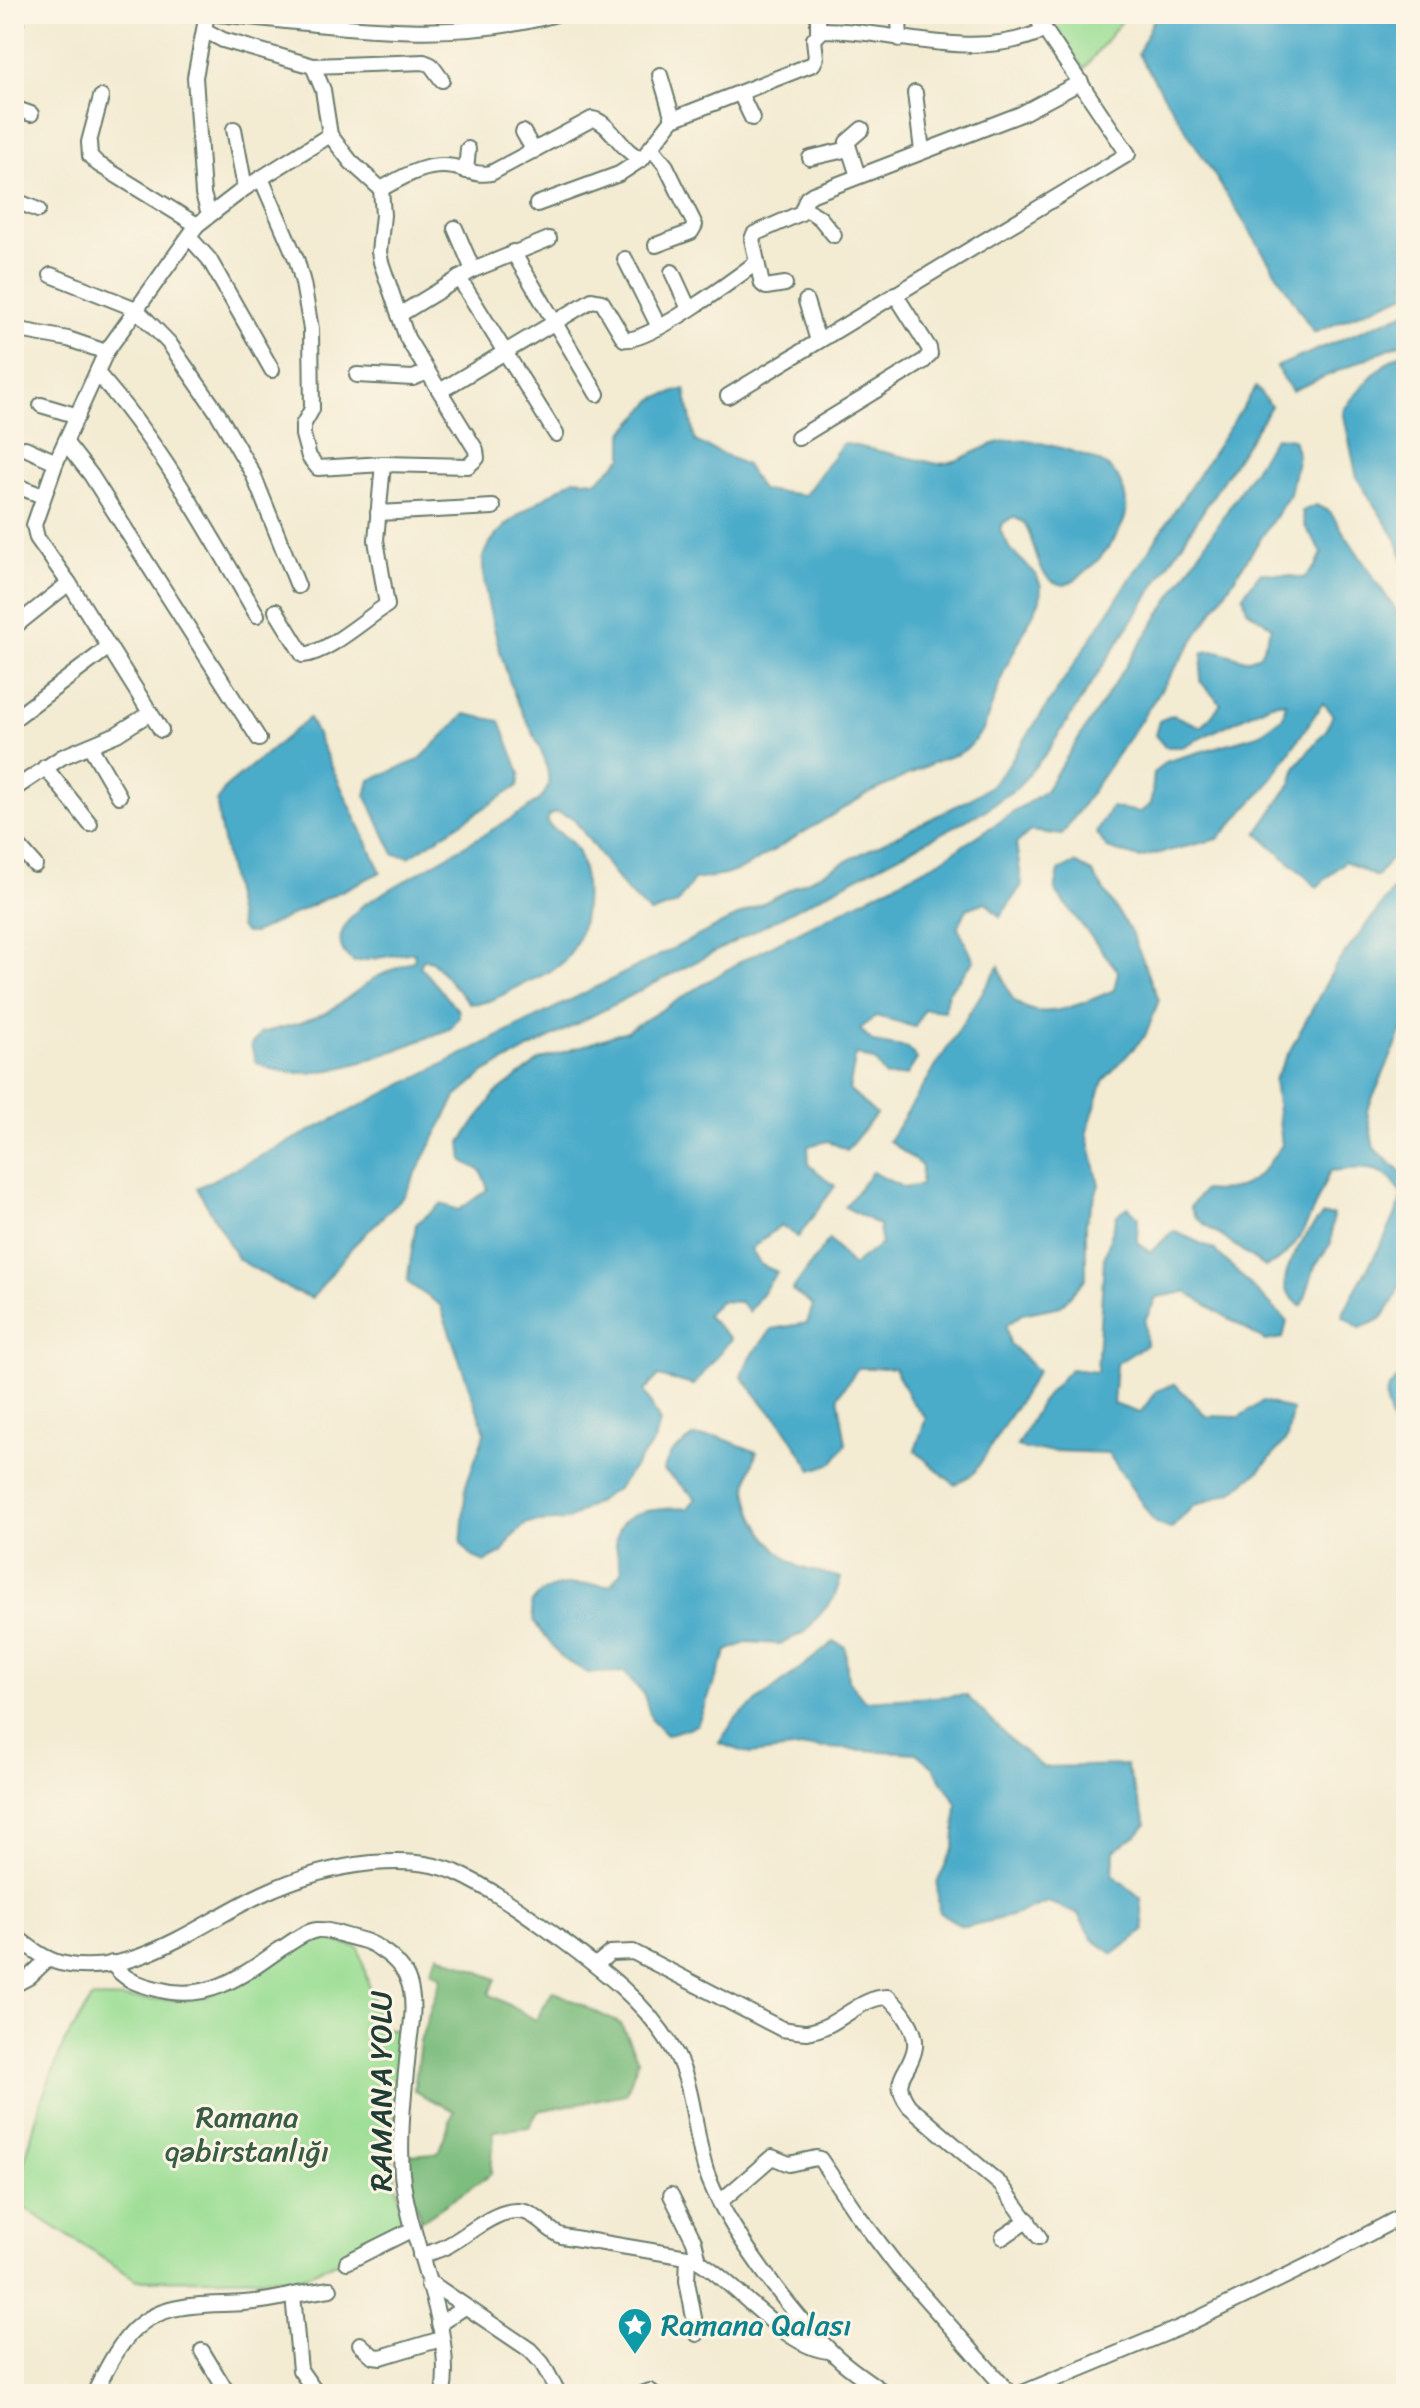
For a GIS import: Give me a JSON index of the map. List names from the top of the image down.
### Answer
{
  "streets": {
    "street": ["RAMANA YOLU"]
  },
  "parks": ["Ramana qəbirstanlığı"],
  "places": {
    "place": ["Ramana Qalası"]
  }
}
